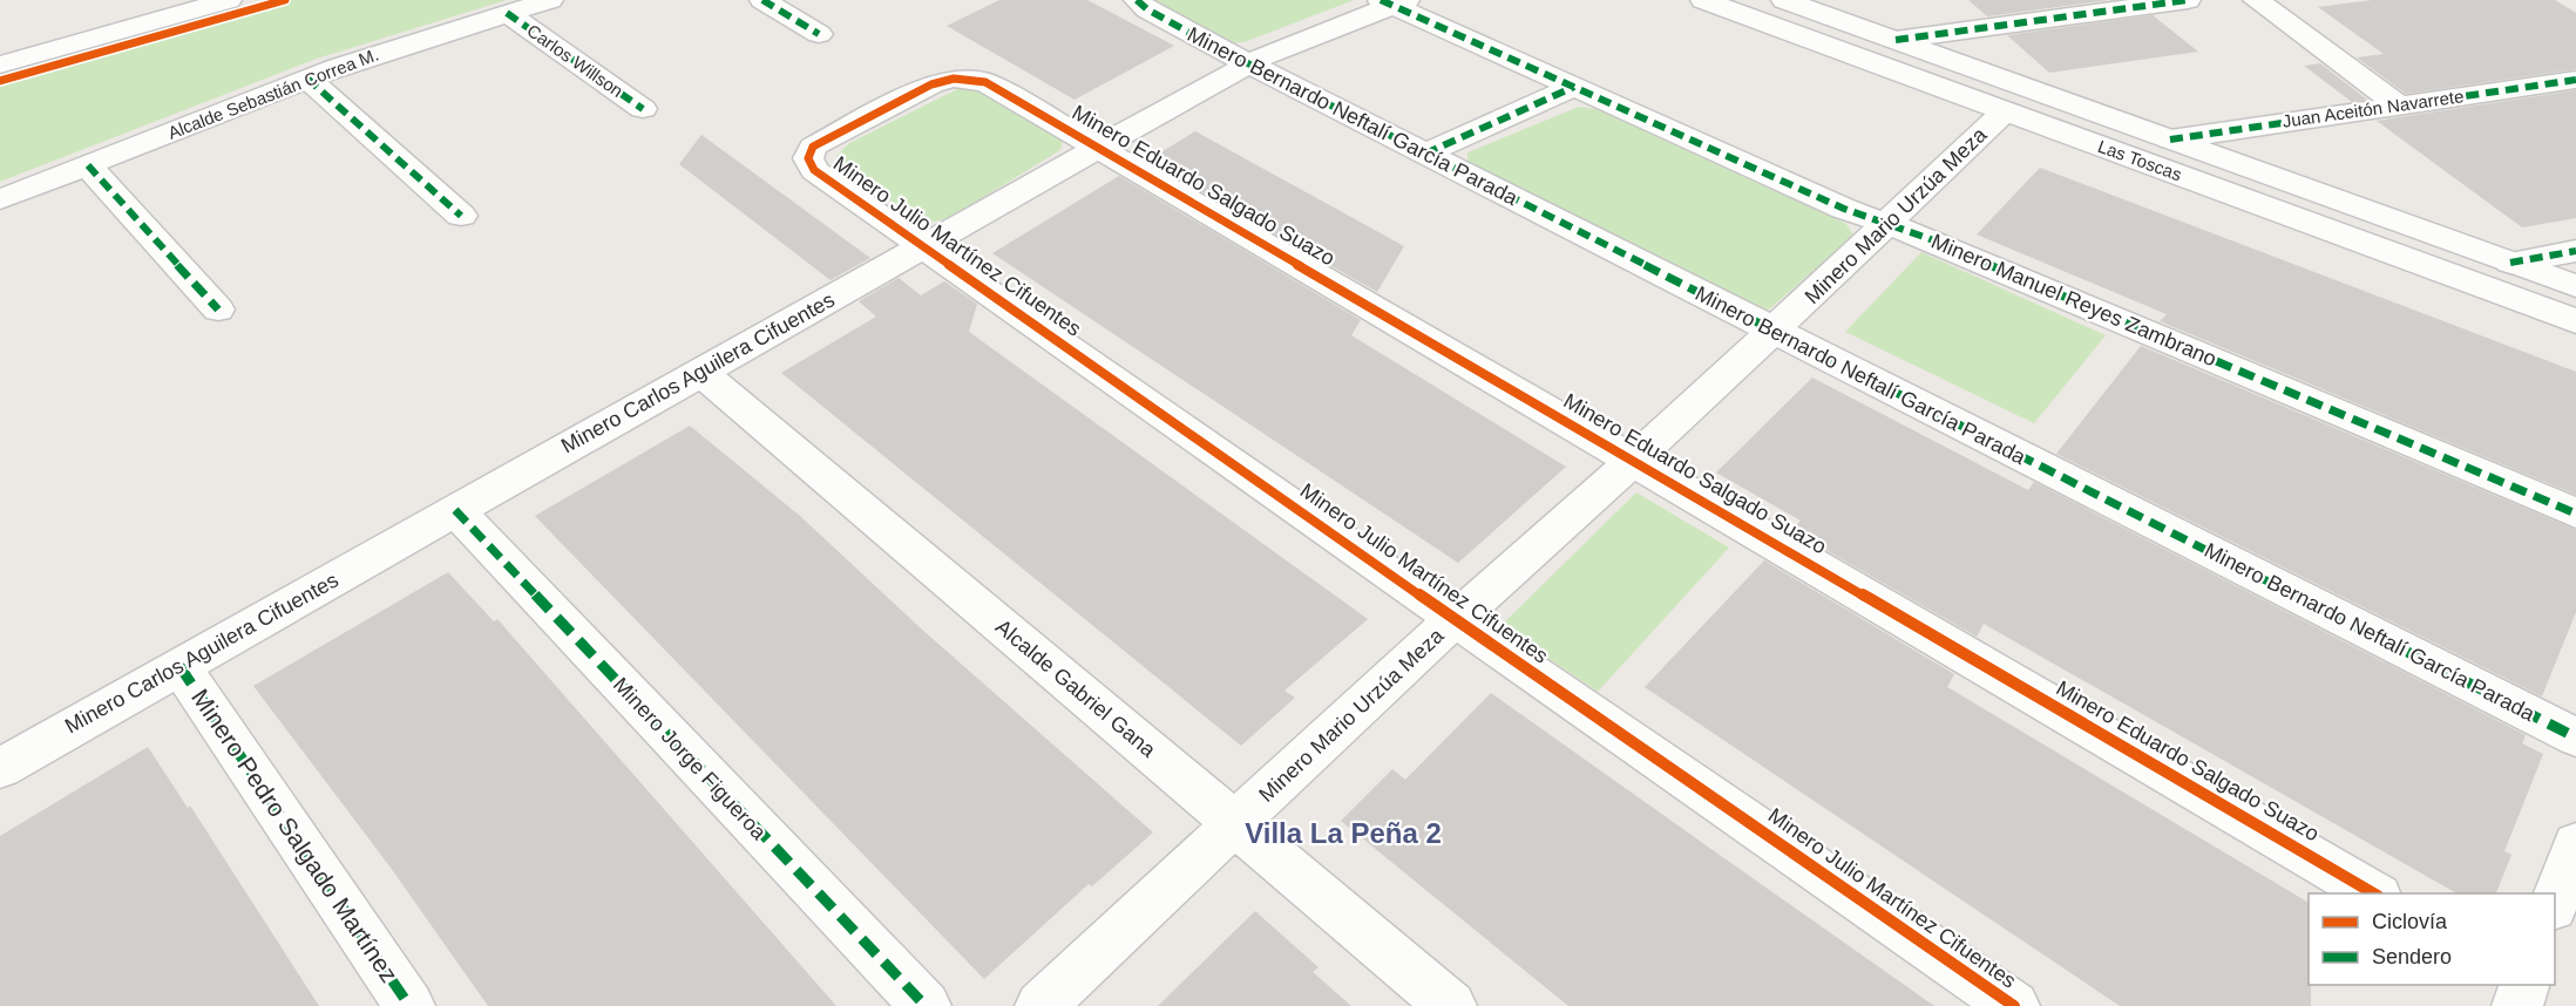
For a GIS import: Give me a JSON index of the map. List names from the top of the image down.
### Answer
{
  "streets": {
    "street": [
      "Carlos Willson",
      "Alcalde Sebastián Correa M.",
      "Juan Aceitón Navarrete",
      "Minero Bernardo Neftalí García Parada",
      "Las Toscas",
      "Minero Eduardo Salgado Suazo",
      "Minero Mario Urzúa Meza",
      "Minero Julio Martínez Cifuentes",
      "Minero Manuel Reyes Zambrano",
      "Minero Carlos Aguilera Cifuentes",
      "Alcalde Gabriel Gana",
      "Minero Jorge Figueroa",
      "Minero Pedro Salgado Martínez"
    ]
  },
  "crossings": [
    ["Carlos Willson", "Alcalde Sebastián Correa M."],
    ["Juan Aceitón Navarrete", "Las Toscas"],
    ["Minero Bernardo Neftalí García Parada", "Minero Mario Urzúa Meza"],
    ["Minero Bernardo Neftalí García Parada", "Minero Carlos Aguilera Cifuentes"],
    ["Las Toscas", "Minero Mario Urzúa Meza"],
    ["Minero Eduardo Salgado Suazo", "Minero Mario Urzúa Meza"],
    ["Minero Eduardo Salgado Suazo", "Minero Julio Martínez Cifuentes"],
    ["Minero Eduardo Salgado Suazo", "Minero Carlos Aguilera Cifuentes"],
    ["Minero Mario Urzúa Meza", "Minero Julio Martínez Cifuentes"],
    ["Minero Mario Urzúa Meza", "Minero Manuel Reyes Zambrano"],
    ["Minero Mario Urzúa Meza", "Alcalde Gabriel Gana"],
    ["Minero Julio Martínez Cifuentes", "Minero Carlos Aguilera Cifuentes"],
    ["Minero Manuel Reyes Zambrano", "Minero Carlos Aguilera Cifuentes"],
    ["Minero Carlos Aguilera Cifuentes", "Alcalde Gabriel Gana"],
    ["Minero Carlos Aguilera Cifuentes", "Minero Jorge Figueroa"],
    ["Minero Carlos Aguilera Cifuentes", "Minero Pedro Salgado Martínez"]
  ],
  "districts": ["Villa La Peña 2"],
  "legend": ["Ciclovía", "Sendero"]
}
